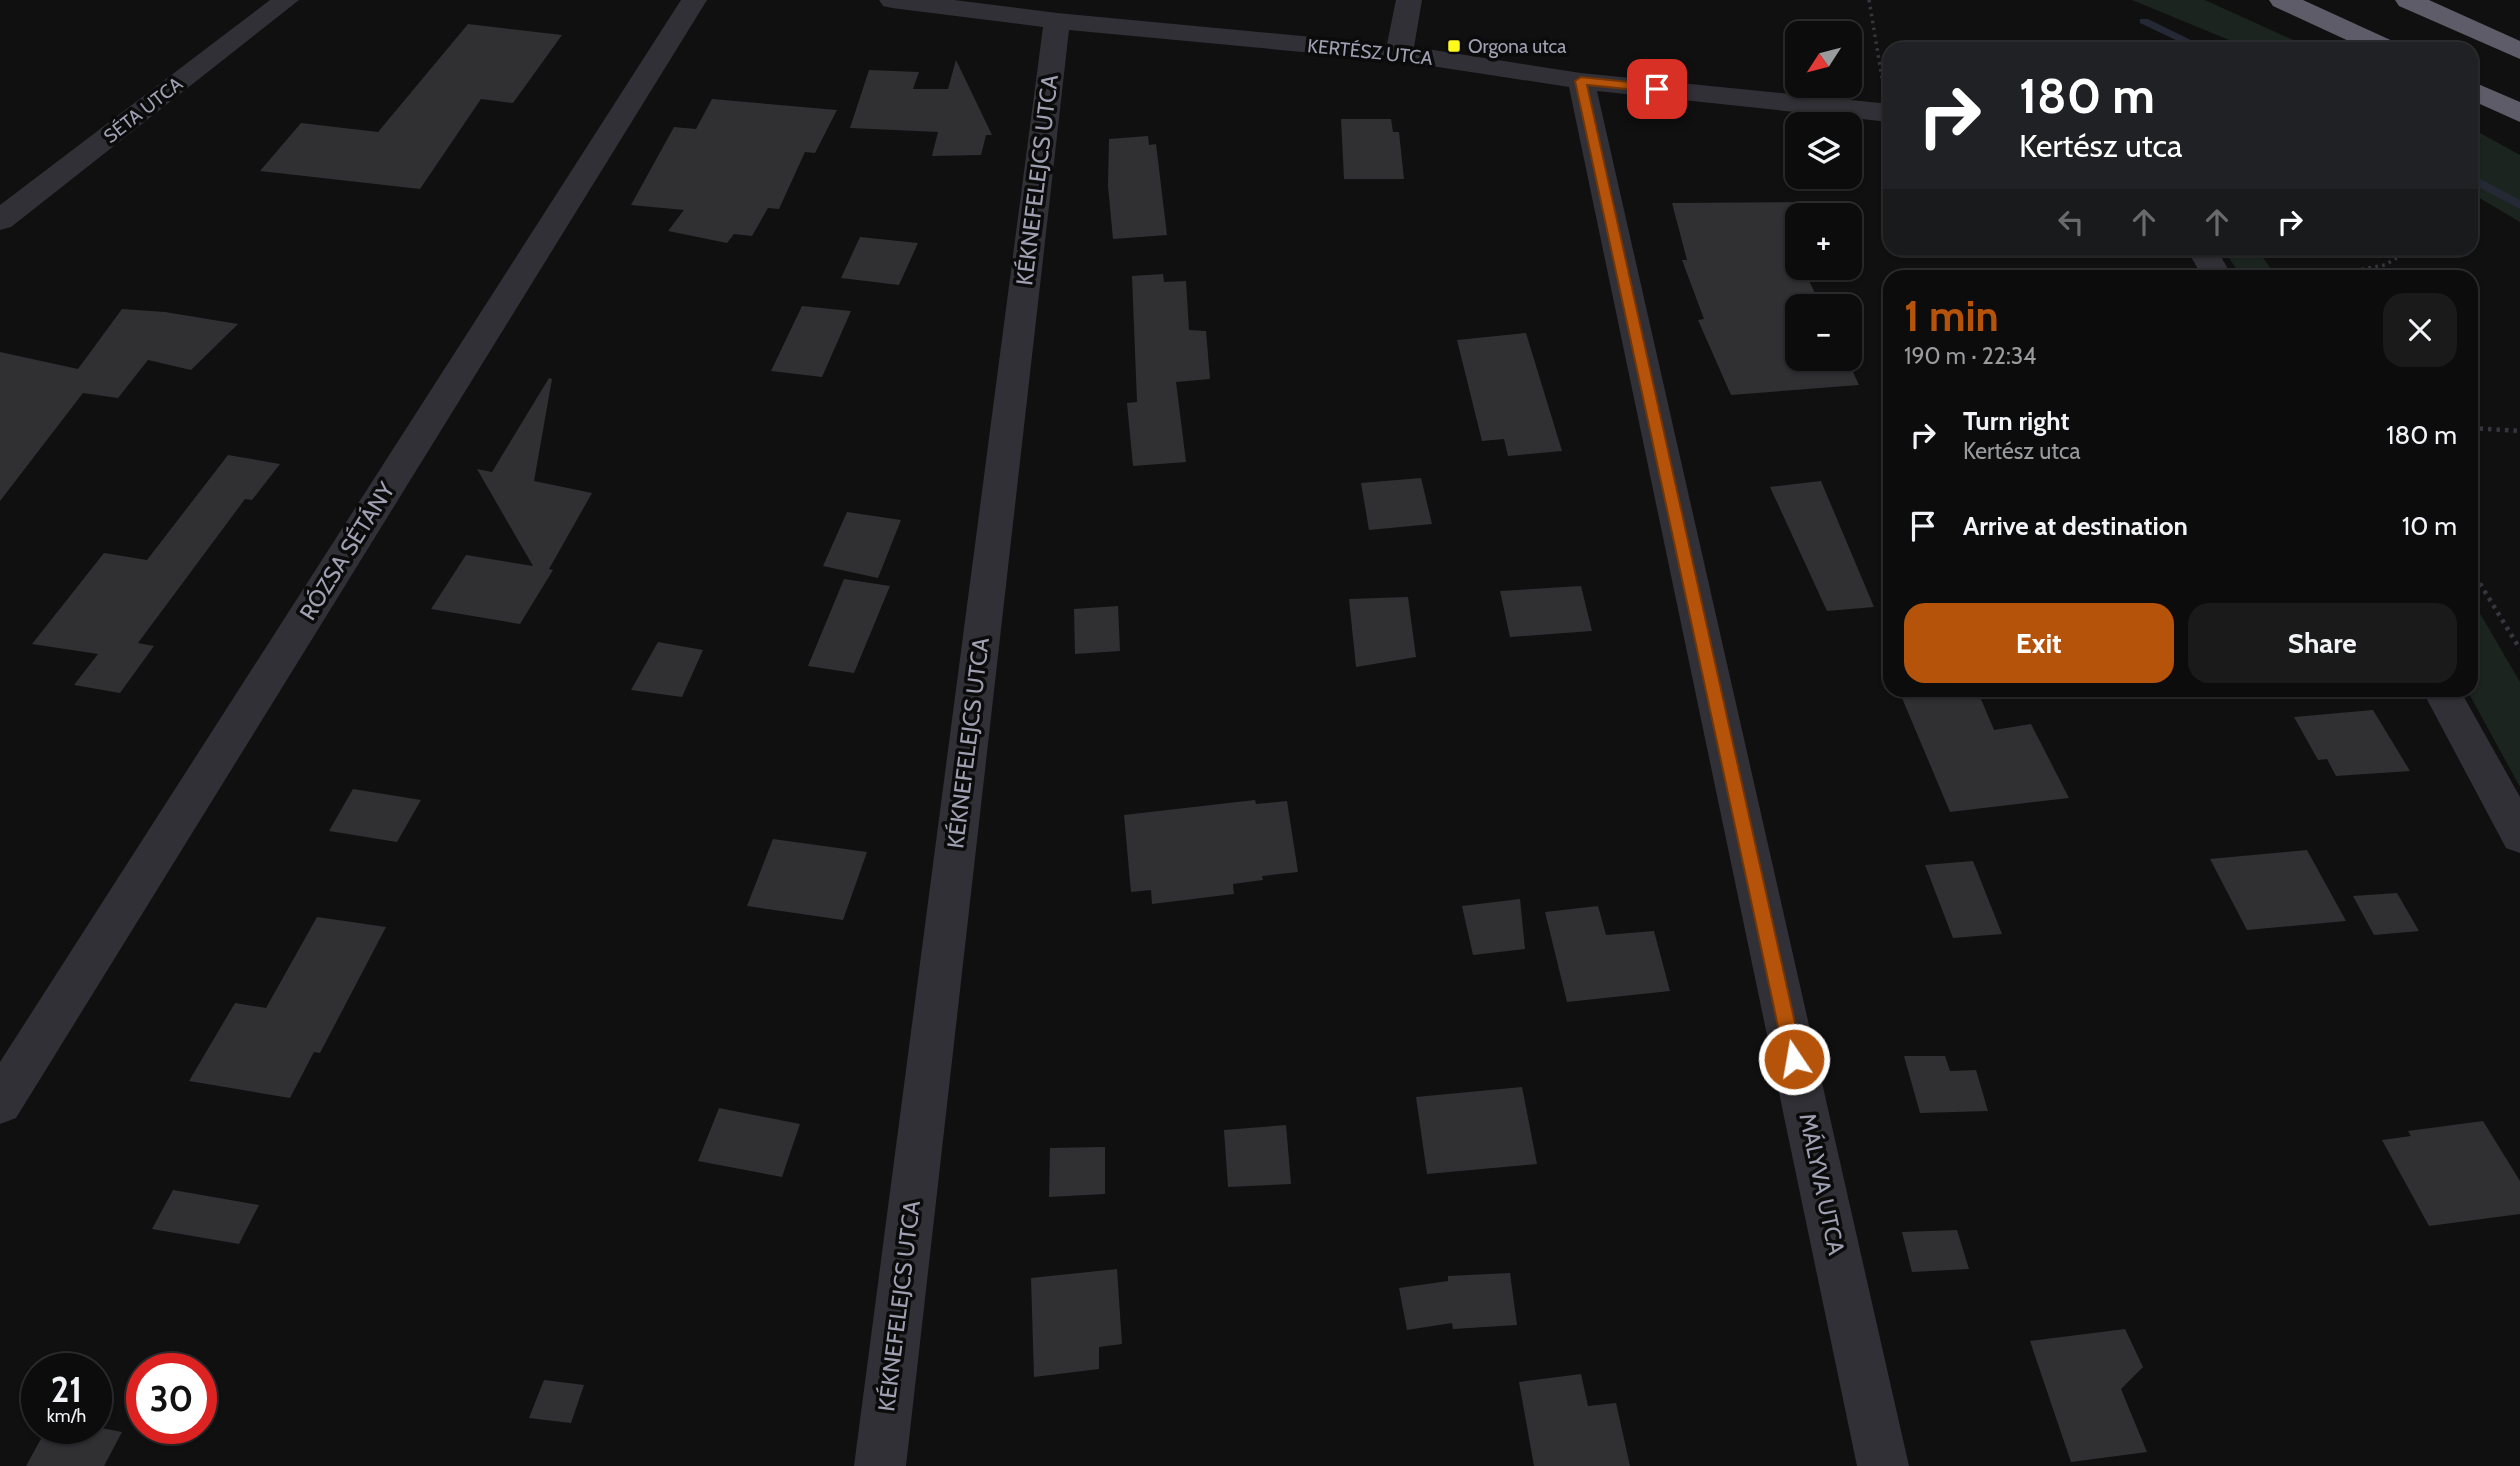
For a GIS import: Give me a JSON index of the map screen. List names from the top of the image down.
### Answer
{
  "streets": {
    "street": [
      "KERTÉSZ UTCA",
      "SÉTA UTCA",
      "KÉKNEFELEJCS UTCA",
      "RÓZSA SÉTÁNY",
      "MÁLYVA UTCA"
    ]
  },
  "crossings": [
    ["KERTÉSZ UTCA", "KÉKNEFELEJCS UTCA"],
    ["KERTÉSZ UTCA", "MÁLYVA UTCA"]
  ],
  "places": {
    "transit": ["Orgona utca"]
  },
  "north": "bottom left",
  "page": {
    "map_buttons": ["+", "−"],
    "turn": ["180 m", "Kertész utca"],
    "heading": ["1 min", "190 m · 22:34"],
    "list": [
      {
        "name": "Turn right",
        "note": "Kertész utca",
        "value": "180 m"
      },
      {
        "name": "Arrive at destination",
        "value": "10 m"
      }
    ],
    "buttons": ["Exit", "Share"],
    "speed": "21 km/h",
    "limit": "30"
  }
}
